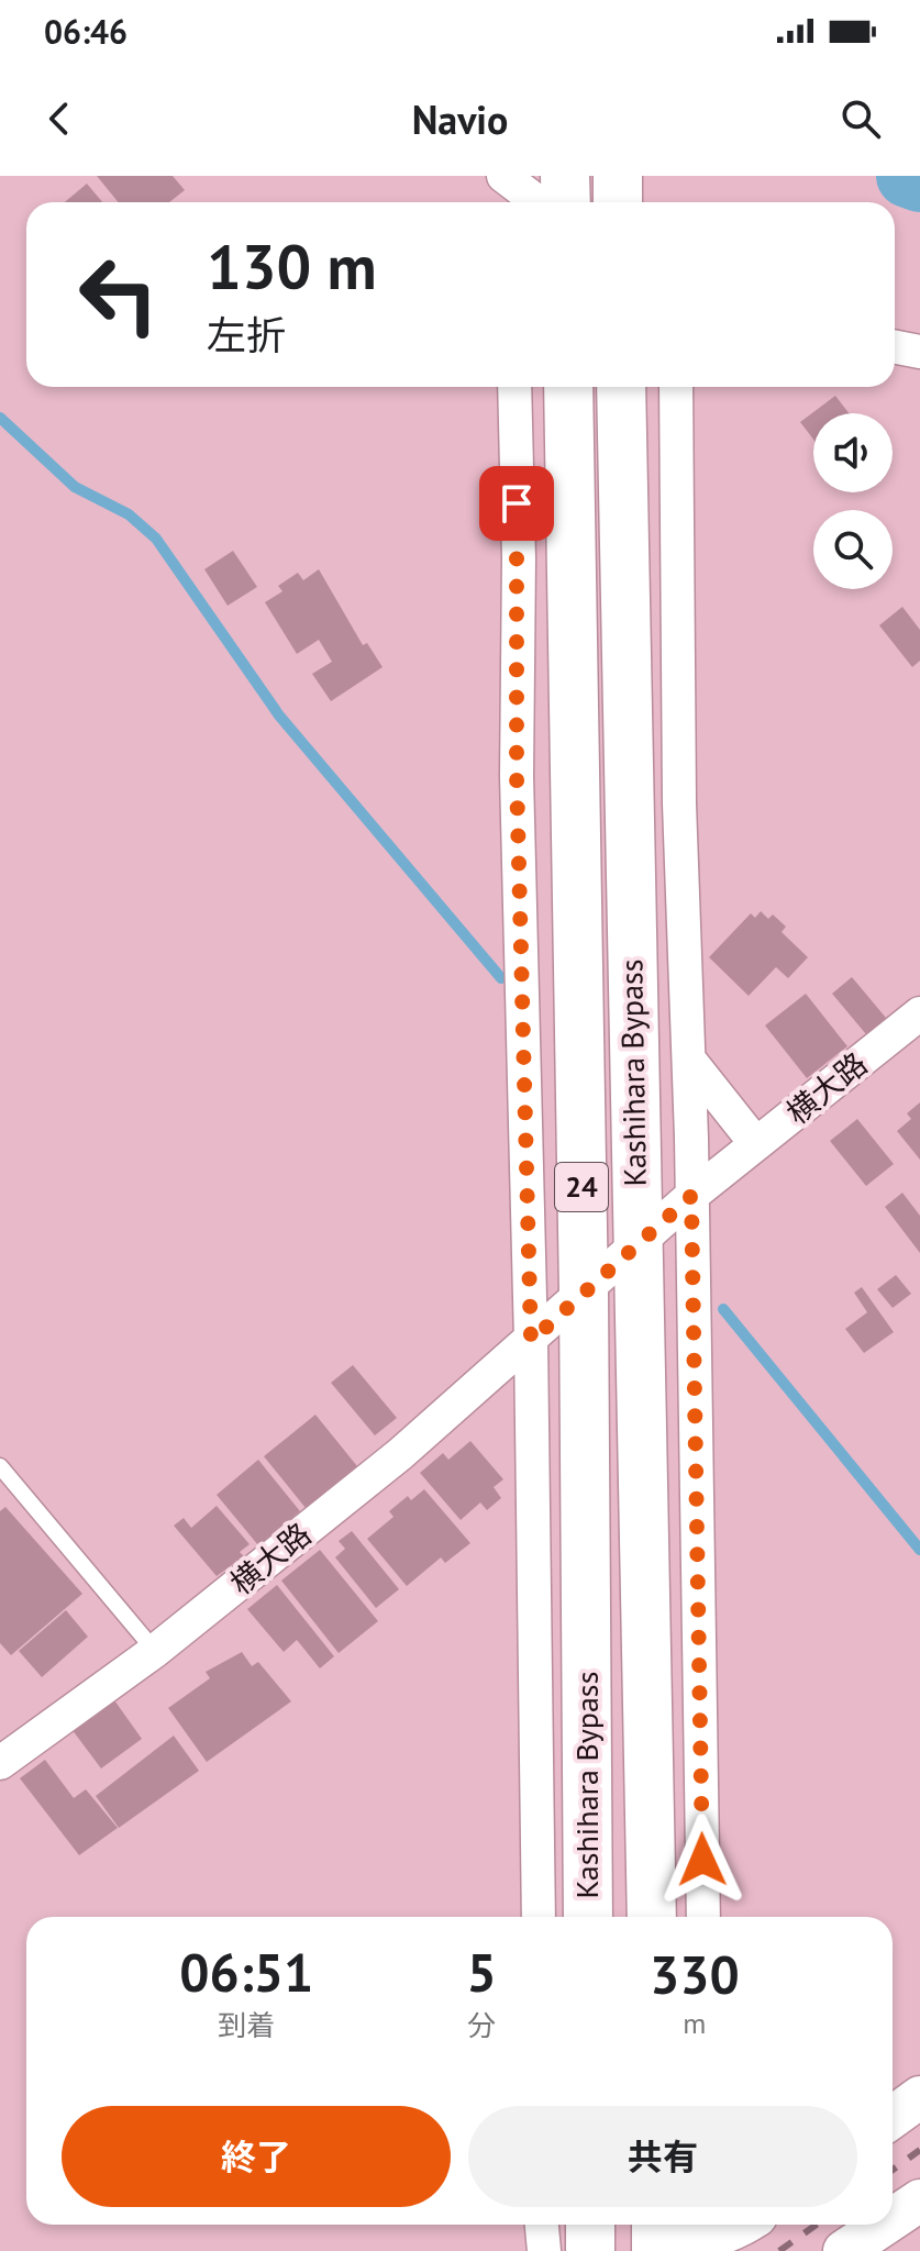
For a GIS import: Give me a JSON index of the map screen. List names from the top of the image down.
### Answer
{
  "streets": {
    "highway": ["Kashihara Bypass", "24"],
    "street": ["横大路"]
  },
  "crossings": [
    ["Kashihara Bypass", "横大路"]
  ],
  "page": {
    "status": "06:46",
    "header": "Navio",
    "turn": ["130 m", "左折"],
    "eta": [
      "06:51",
      "到着",
      "5",
      "分",
      "330",
      "m"
    ],
    "buttons": ["終了", "共有"]
  }
}
